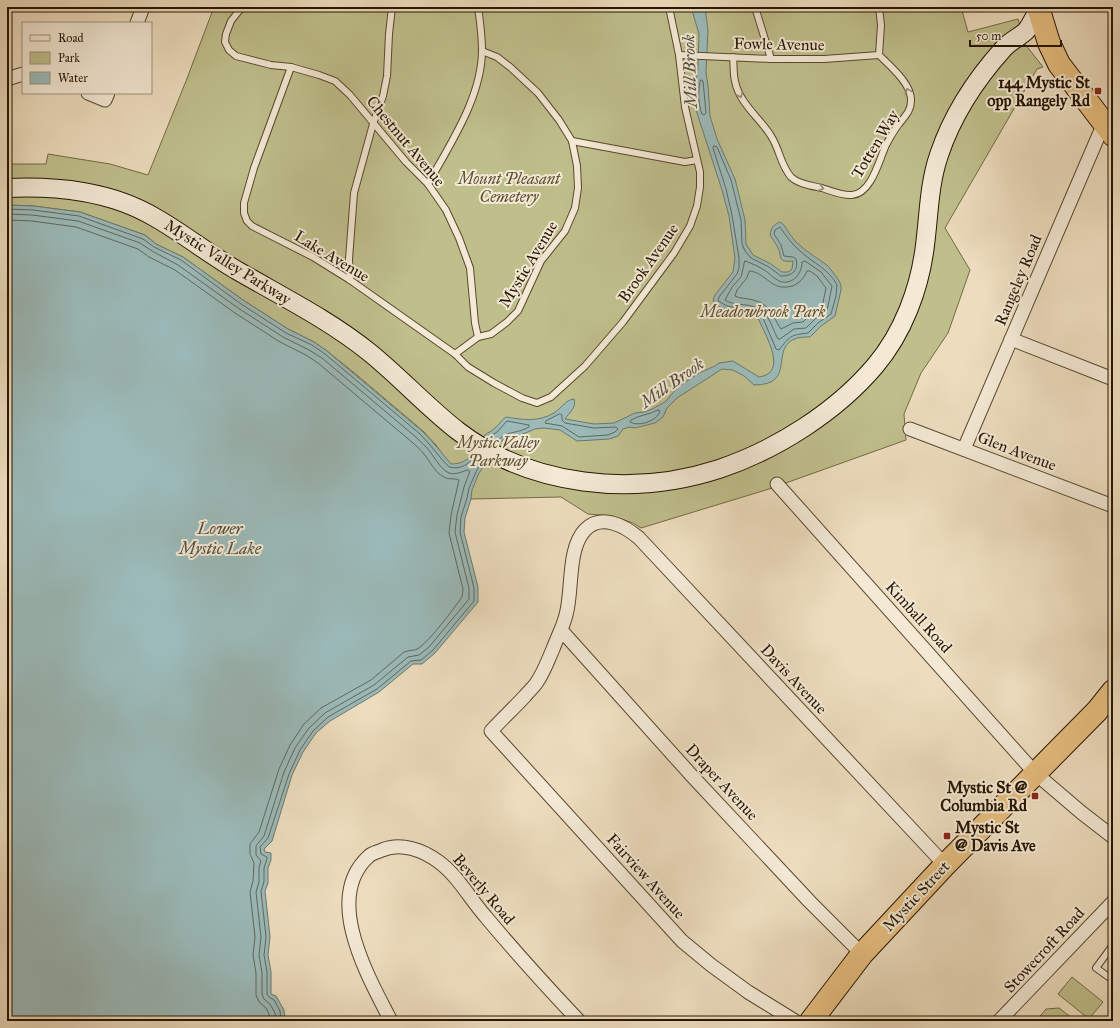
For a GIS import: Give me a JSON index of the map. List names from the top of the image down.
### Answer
{
  "streets": {
    "highway": ["Mystic Street"],
    "main road": ["Mystic Valley Parkway"],
    "street": [
      "Rangeley Road",
      "Glen Avenue",
      "Kimball Road",
      "Davis Avenue",
      "Draper Avenue",
      "Fairview Avenue",
      "Beverly Road",
      "Stowecroft Road"
    ],
    "lane": [
      "Fowle Avenue",
      "Chestnut Avenue",
      "Totten Way",
      "Lake Avenue",
      "Brook Avenue",
      "Mystic Avenue"
    ]
  },
  "crossings": [
    ["Fowle Avenue", "Totten Way"],
    ["Fowle Avenue", "Brook Avenue"],
    ["Chestnut Avenue", "Lake Avenue"],
    ["Chestnut Avenue", "Mystic Avenue"],
    ["Lake Avenue", "Brook Avenue"],
    ["Lake Avenue", "Mystic Avenue"],
    ["Rangeley Road", "Glen Avenue"],
    ["Kimball Road", "Mystic Street"],
    ["Davis Avenue", "Draper Avenue"],
    ["Davis Avenue", "Fairview Avenue"],
    ["Davis Avenue", "Mystic Street"],
    ["Draper Avenue", "Fairview Avenue"],
    ["Draper Avenue", "Mystic Street"]
  ],
  "water": ["Mill Brook", "Lower Mystic Lake"],
  "parks": ["Mount Pleasant Cemetery", "Meadowbrook Park", "Mystic Valley Parkway"],
  "places": {
    "transit": ["144 Mystic St opp Rangely Rd", "Mystic St @ Columbia Rd", "Mystic St @ Davis Ave"]
  },
  "legend": ["Road", "Park", "Water"],
  "scale_bar": "50 m"
}
